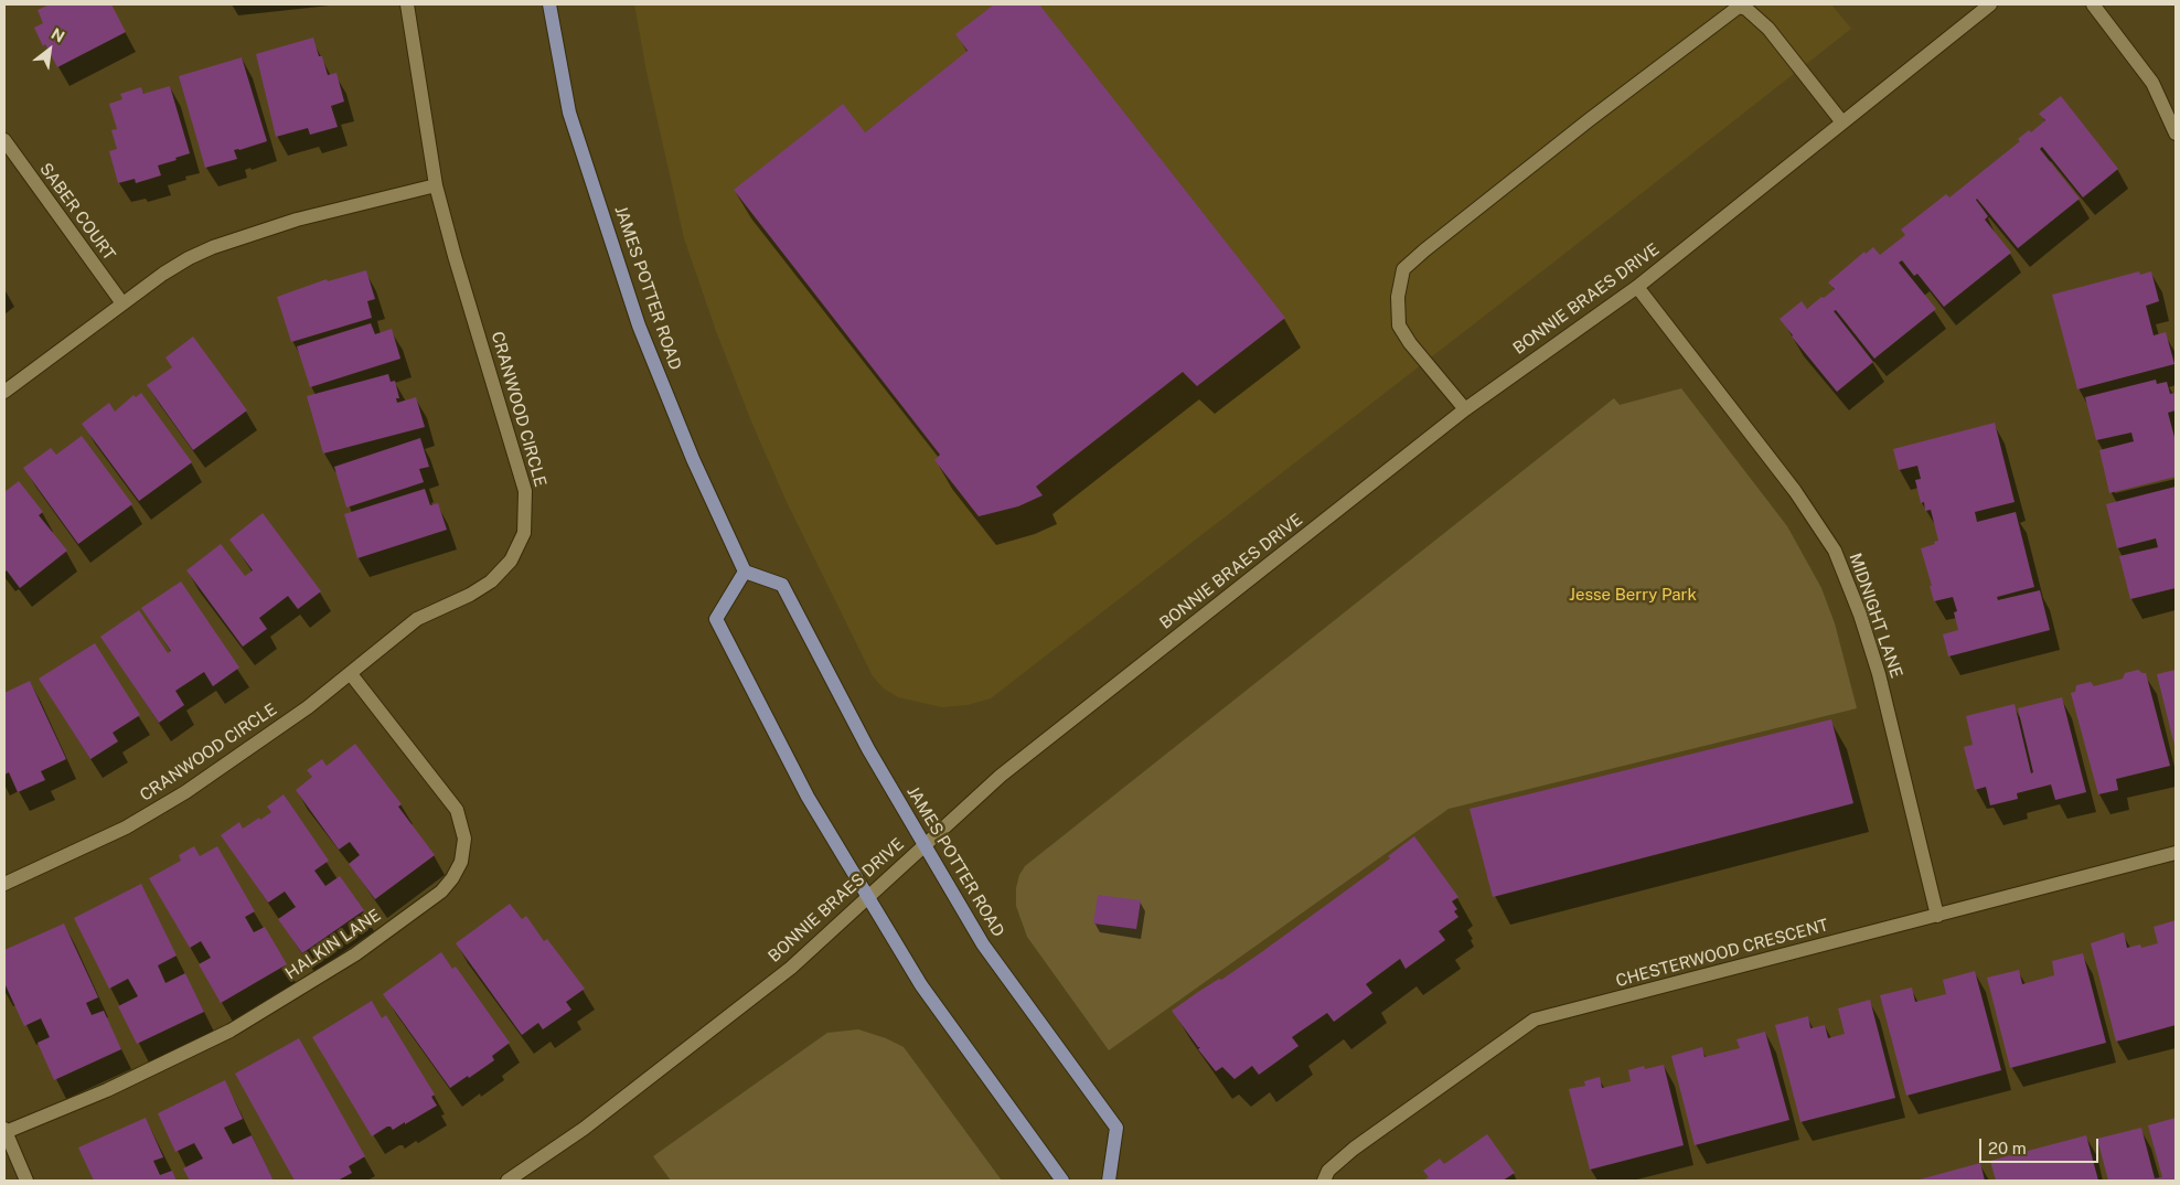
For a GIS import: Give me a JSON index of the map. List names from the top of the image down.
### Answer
{
  "streets": {
    "main road": ["JAMES POTTER ROAD"],
    "street": [
      "SABER COURT",
      "BONNIE BRAES DRIVE",
      "CRANWOOD CIRCLE",
      "MIDNIGHT LANE",
      "HALKIN LANE",
      "CHESTERWOOD CRESCENT"
    ]
  },
  "crossings": [
    ["JAMES POTTER ROAD", "BONNIE BRAES DRIVE"],
    ["BONNIE BRAES DRIVE", "MIDNIGHT LANE"],
    ["CRANWOOD CIRCLE", "HALKIN LANE"],
    ["MIDNIGHT LANE", "CHESTERWOOD CRESCENT"]
  ],
  "parks": ["Jesse Berry Park"],
  "scale_bar": "20 m",
  "north": "top right"
}
